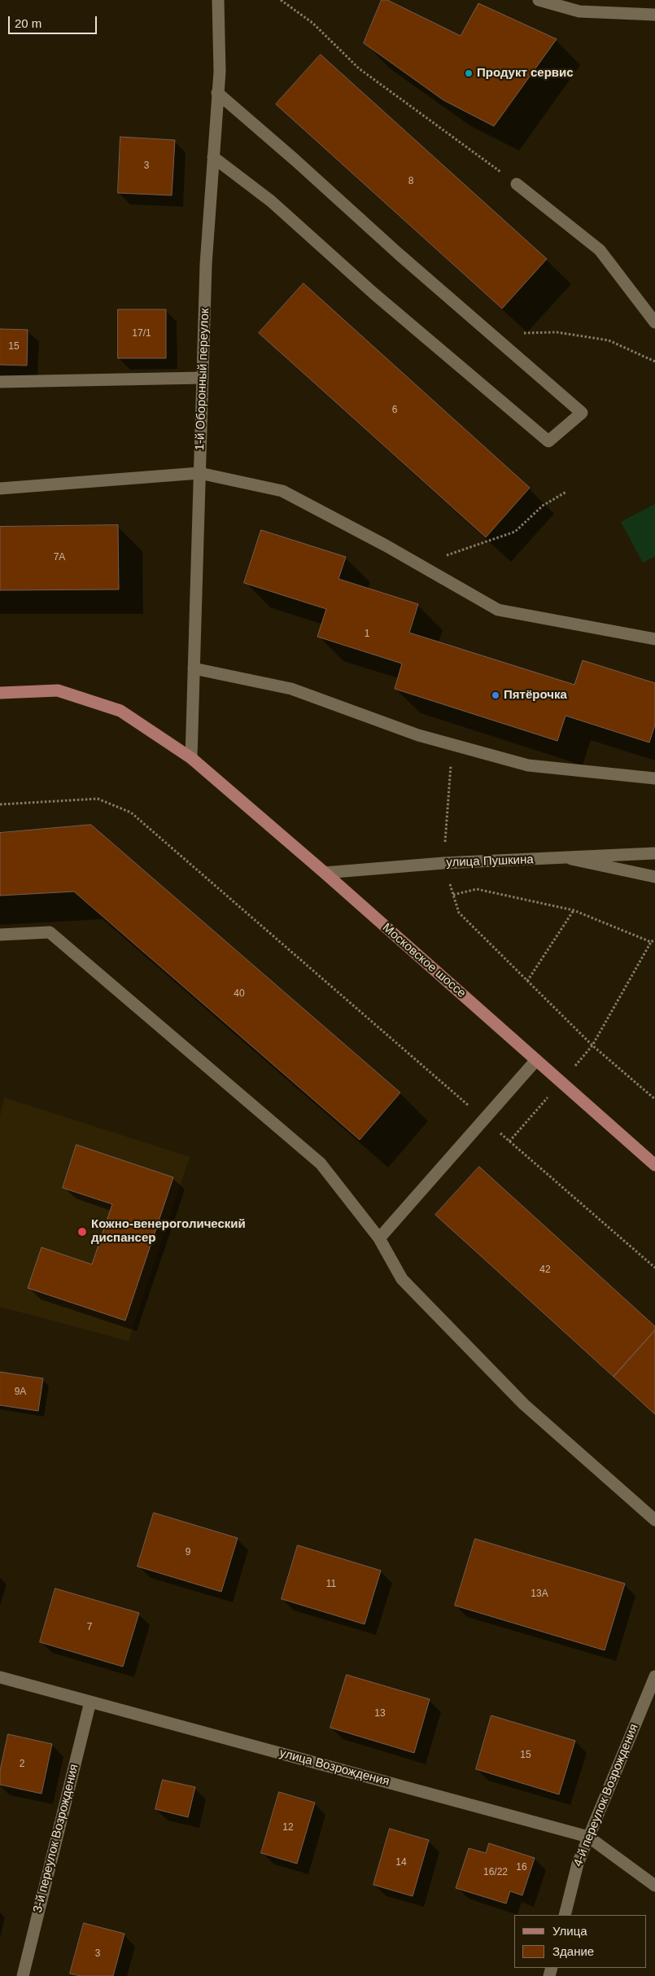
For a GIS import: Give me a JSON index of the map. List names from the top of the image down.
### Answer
{
  "streets": {
    "main road": ["Московское шоссе"],
    "street": [
      "1-й Оборонный переулок",
      "улица Пушкина",
      "улица Возрождения",
      "4-й переулок Возрождения",
      "3-й переулок Возрождения"
    ]
  },
  "crossings": [
    ["1-й Оборонный переулок", "Московское шоссе"],
    ["улица Пушкина", "Московское шоссе"],
    ["улица Возрождения", "4-й переулок Возрождения"],
    ["улица Возрождения", "3-й переулок Возрождения"]
  ],
  "places": ["Продукт сервис", "Пятёрочка", "Кожно-венероголический диспансер"],
  "house_numbers": [
    "3",
    "8",
    "17/1",
    "15",
    "6",
    "7А",
    "1",
    "40",
    "42",
    "9А",
    "9",
    "11",
    "13А",
    "7",
    "13",
    "15",
    "2",
    "12",
    "14",
    "16",
    "16/22",
    "3"
  ],
  "legend": ["Улица", "Здание"],
  "scale_bar": "20 m"
}
